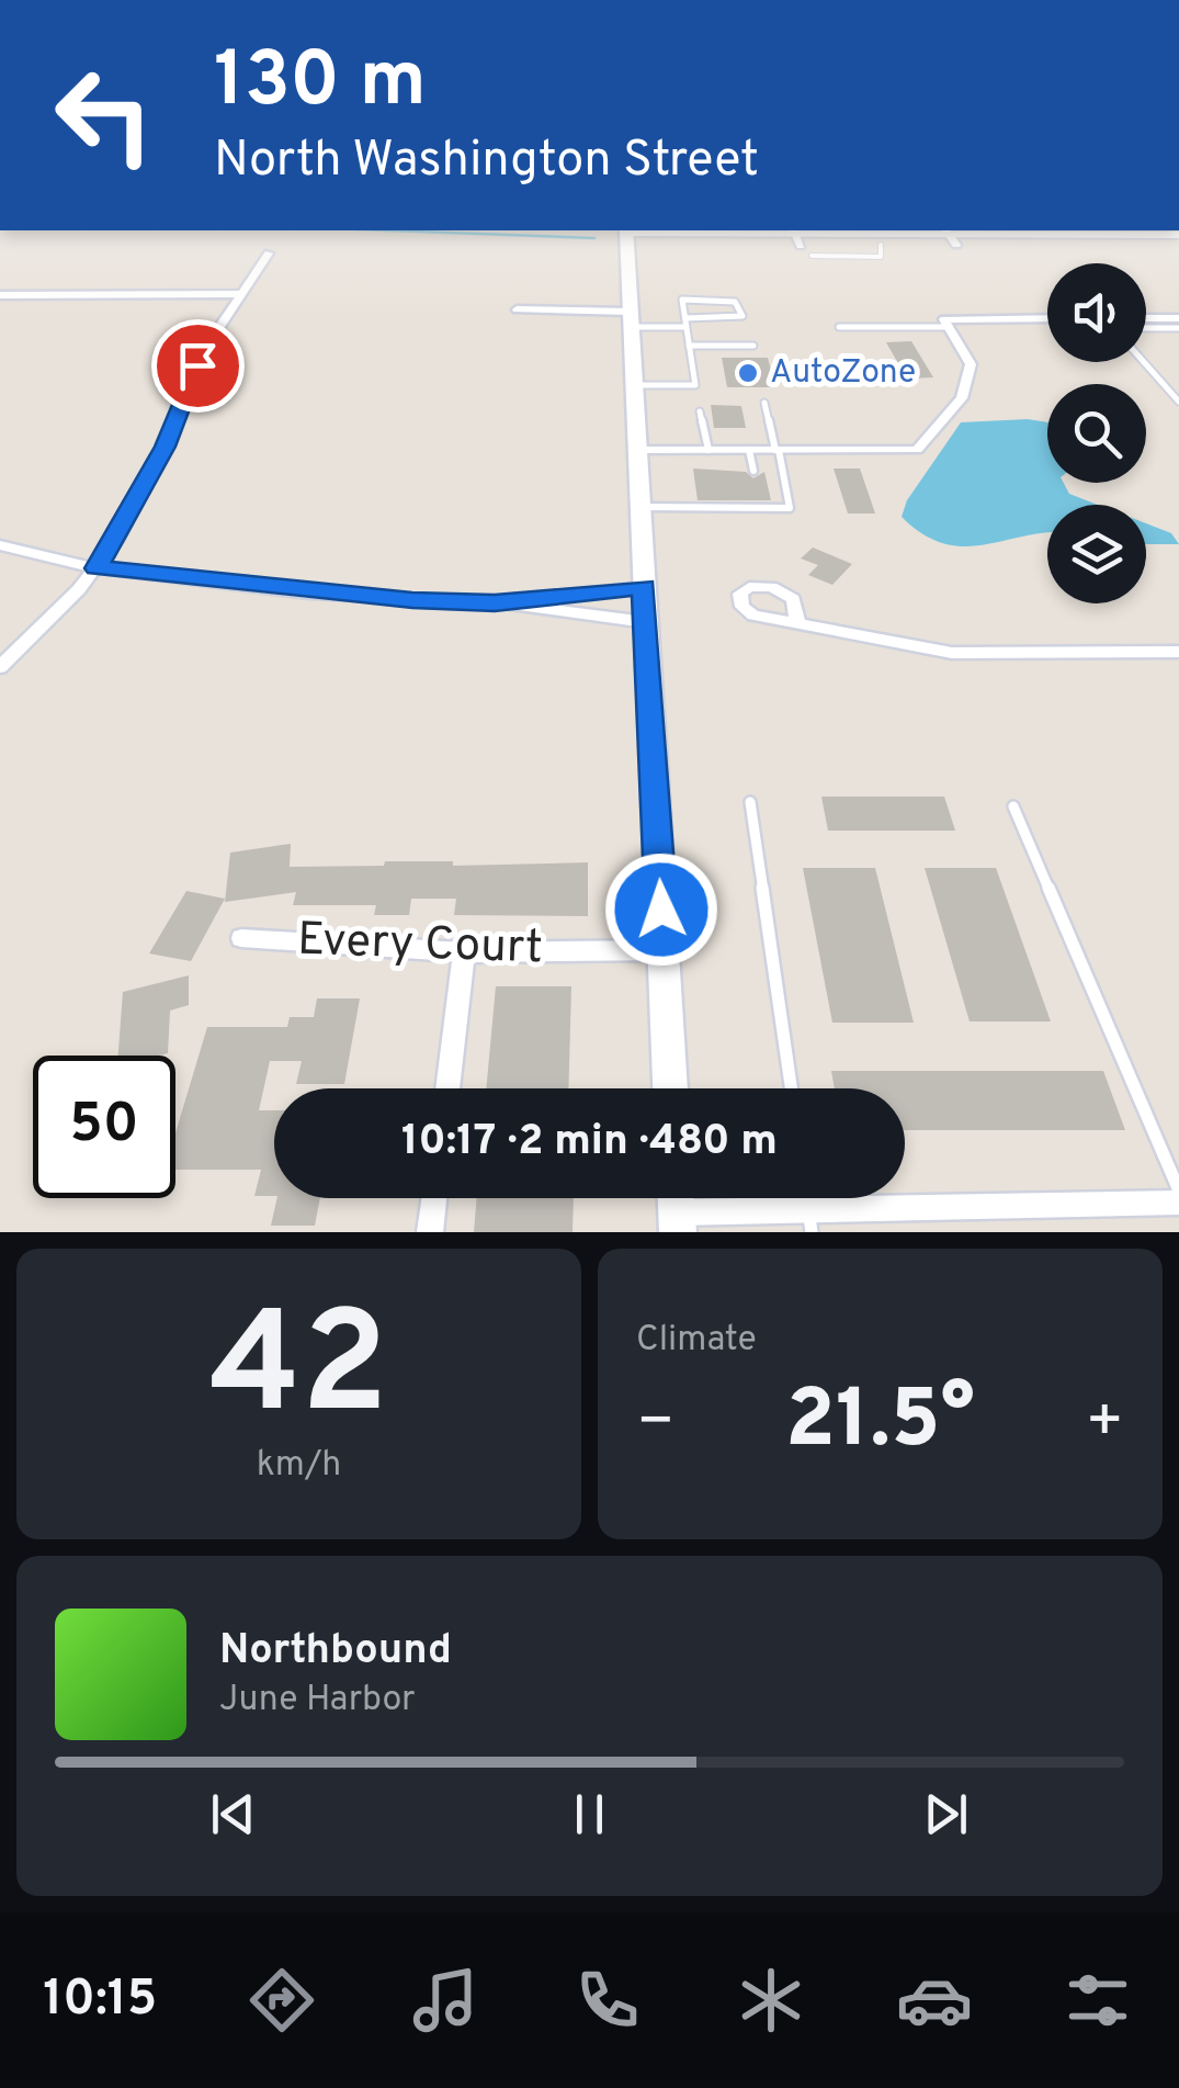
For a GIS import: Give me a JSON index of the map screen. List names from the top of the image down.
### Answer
{
  "streets": {
    "street": ["Every Court"]
  },
  "places": ["AutoZone"],
  "page": {
    "turn": ["130 m", "North Washington Street"],
    "limit": "50",
    "trip": "10:17 · 2 min · 480 m",
    "tile": [
      ["42", "km/h"],
      "Climate"
    ],
    "heat": ["−", "21.5°", "+"],
    "song": ["Northbound", "June Harbor"],
    "tabs": "10:15"
  }
}
